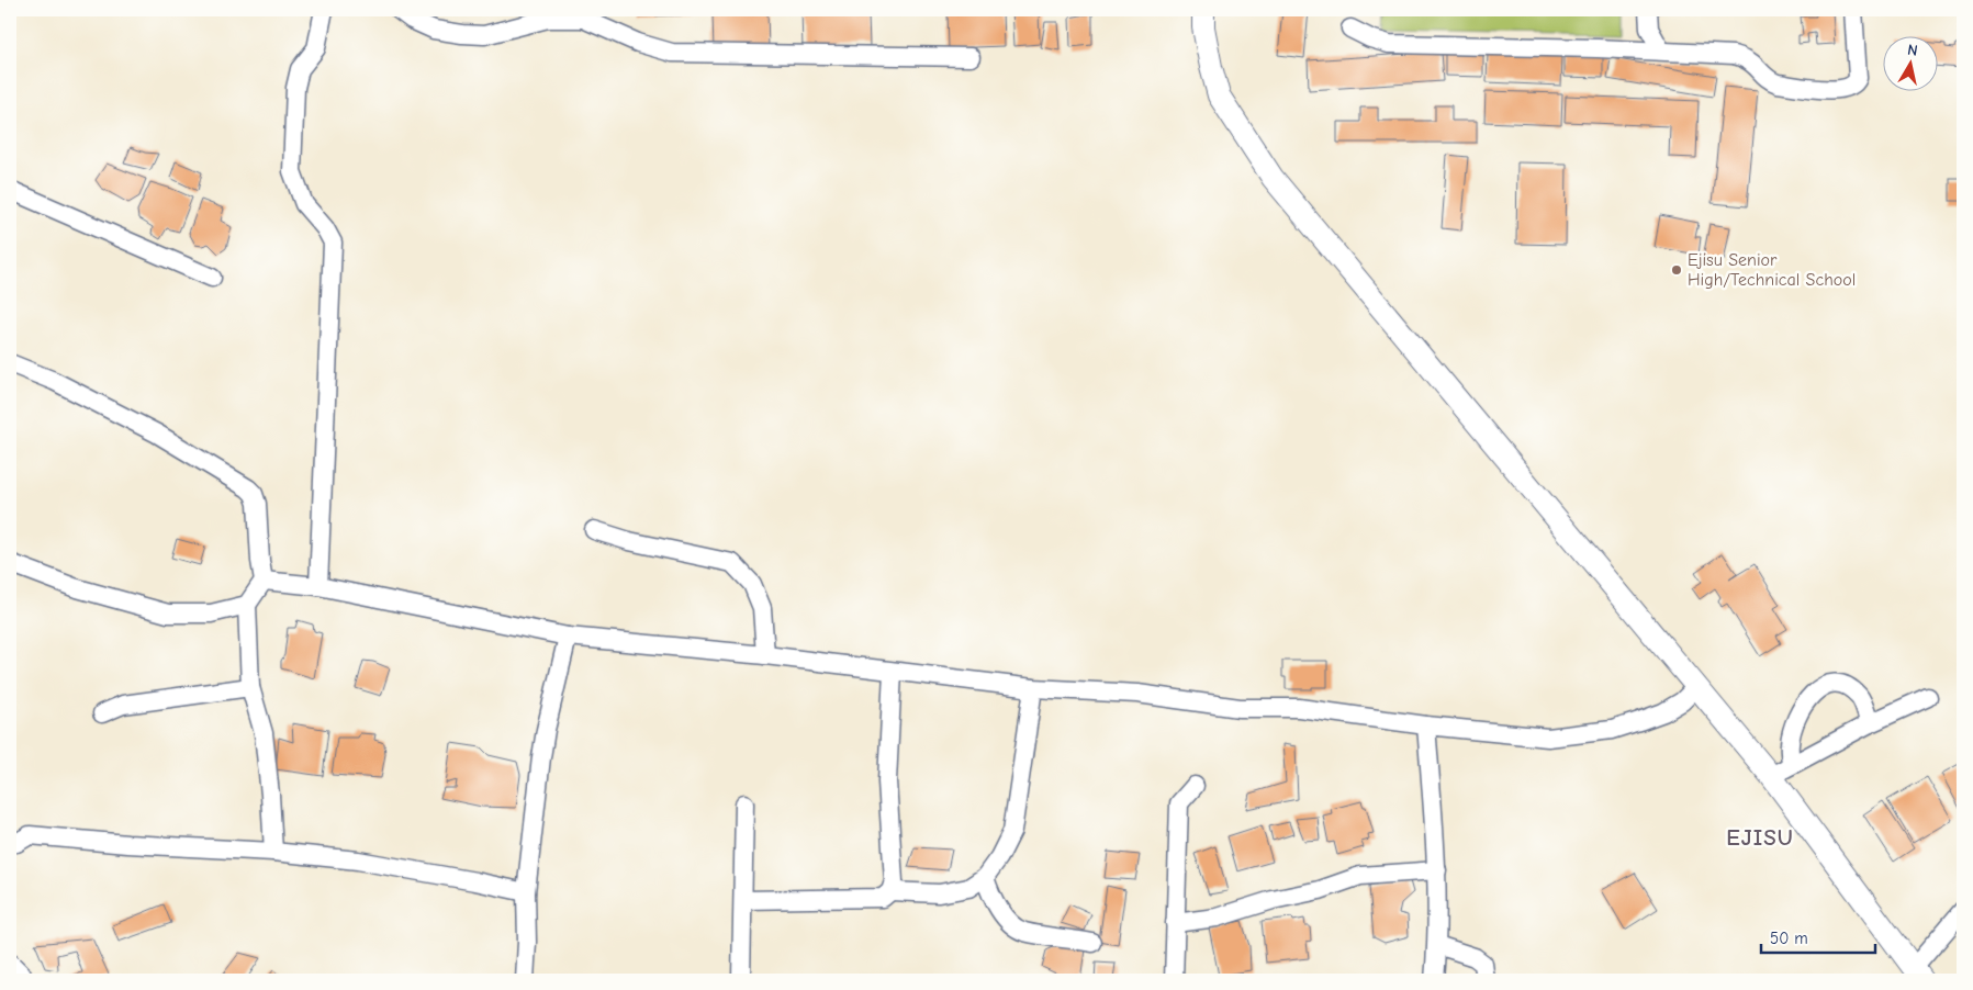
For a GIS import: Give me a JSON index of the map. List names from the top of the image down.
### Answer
{
  "districts": ["EJISU"],
  "places": ["Ejisu Senior High/Technical School"],
  "scale_bar": "50 m",
  "north": "top"
}
